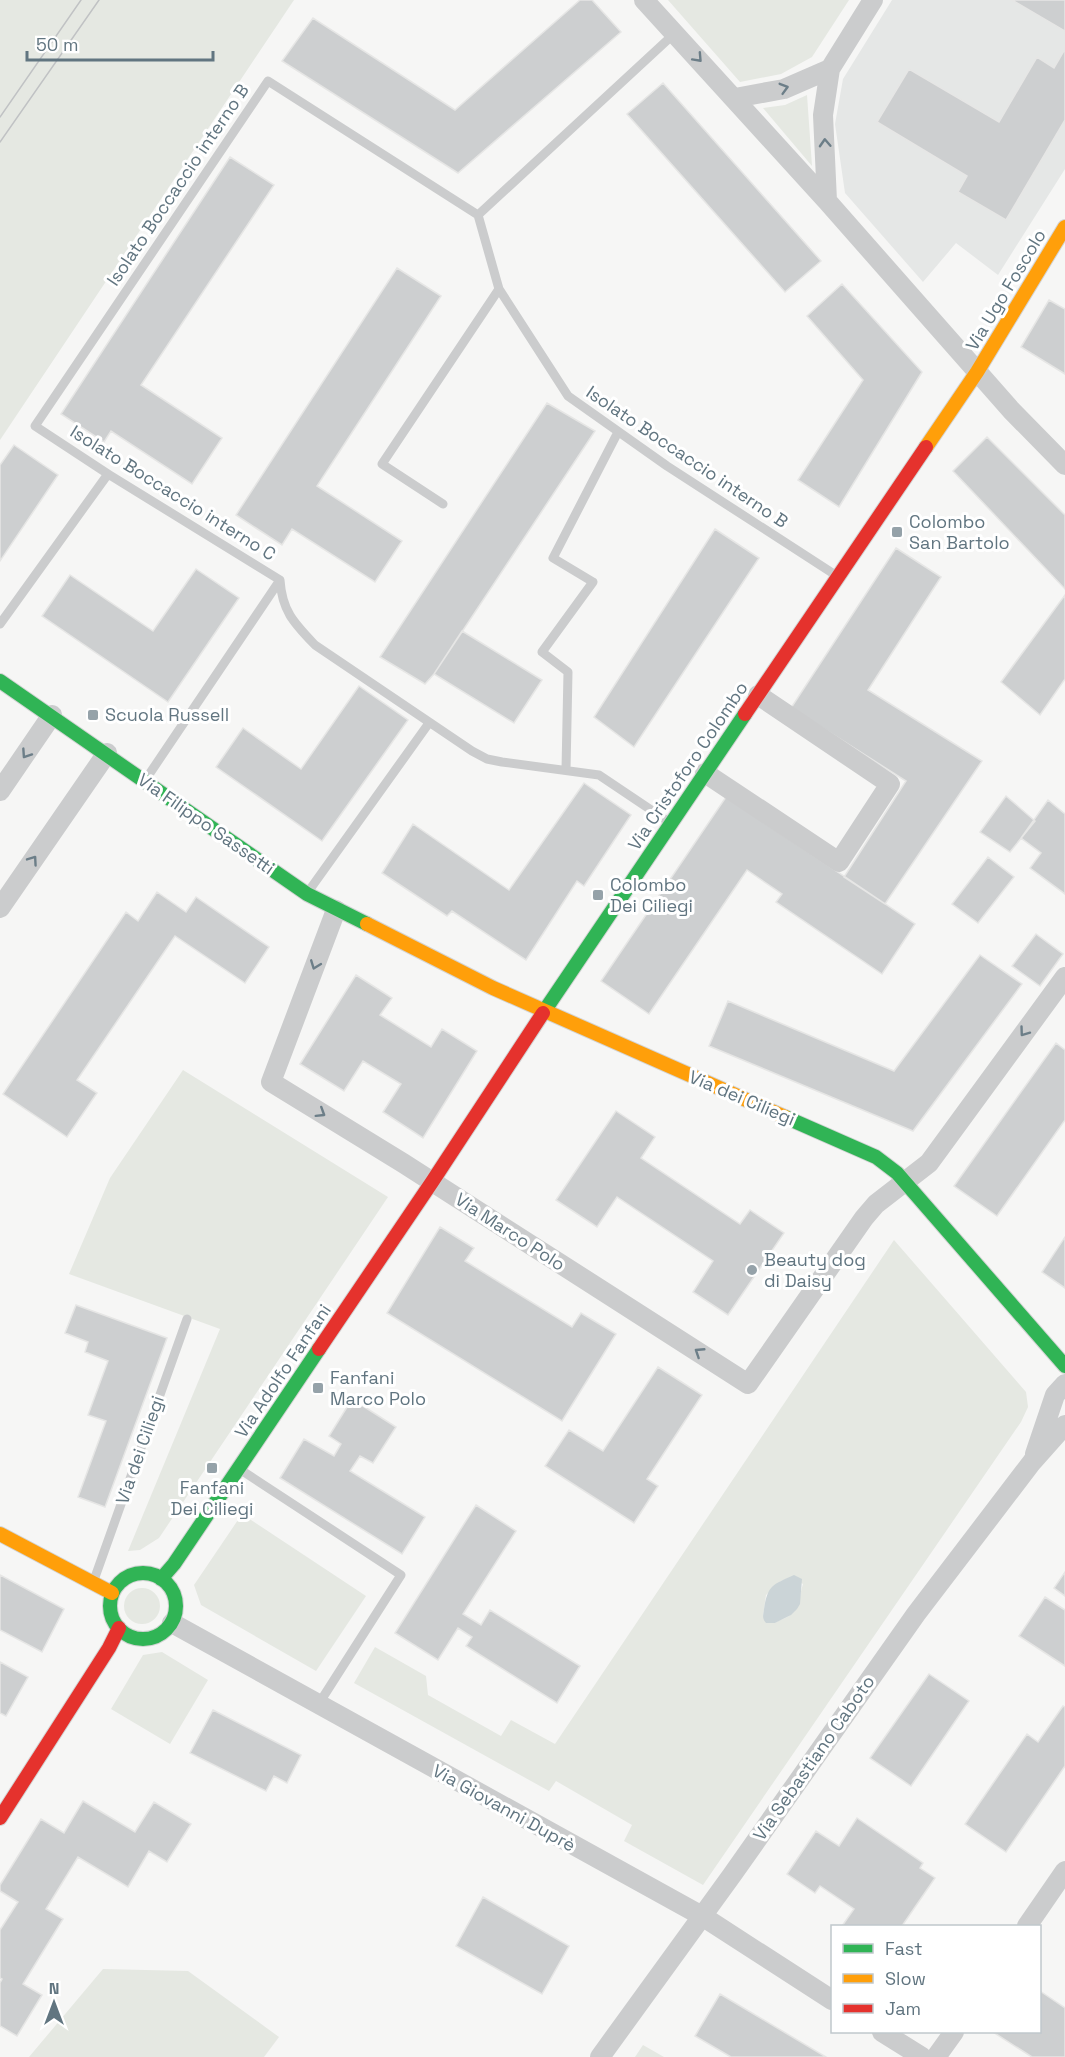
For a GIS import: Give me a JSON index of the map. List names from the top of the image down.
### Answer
{
  "streets": {
    "street": [
      "Via Ugo Foscolo",
      "Via Cristoforo Colombo",
      "Via Filippo Sassetti",
      "Via dei Ciliegi",
      "Via Marco Polo",
      "Via Adolfo Fanfani",
      "Via Sebastiano Caboto",
      "Via Giovanni Duprè"
    ],
    "lane": ["Isolato Boccaccio interno B", "Isolato Boccaccio interno C"]
  },
  "crossings": [
    ["Isolato Boccaccio interno B", "Isolato Boccaccio interno C"],
    ["Isolato Boccaccio interno B", "Via Cristoforo Colombo"],
    ["Via Ugo Foscolo", "Via Cristoforo Colombo"],
    ["Isolato Boccaccio interno C", "Via Cristoforo Colombo"],
    ["Via Cristoforo Colombo", "Via dei Ciliegi"],
    ["Via Cristoforo Colombo", "Via Marco Polo"],
    ["Via Cristoforo Colombo", "Via Adolfo Fanfani"],
    ["Via Filippo Sassetti", "Via dei Ciliegi"],
    ["Via dei Ciliegi", "Via Marco Polo"],
    ["Via Marco Polo", "Via Adolfo Fanfani"],
    ["Via Adolfo Fanfani", "Via Giovanni Duprè"],
    ["Via Sebastiano Caboto", "Via Giovanni Duprè"]
  ],
  "places": {
    "transit": [
      "Colombo San Bartolo",
      "Scuola Russell",
      "Colombo Dei Ciliegi",
      "Fanfani Marco Polo",
      "Fanfani Dei Ciliegi"
    ],
    "other": ["Beauty dog di Daisy"]
  },
  "legend": ["Fast", "Slow", "Jam"],
  "scale_bar": "50 m",
  "north": "top"
}
